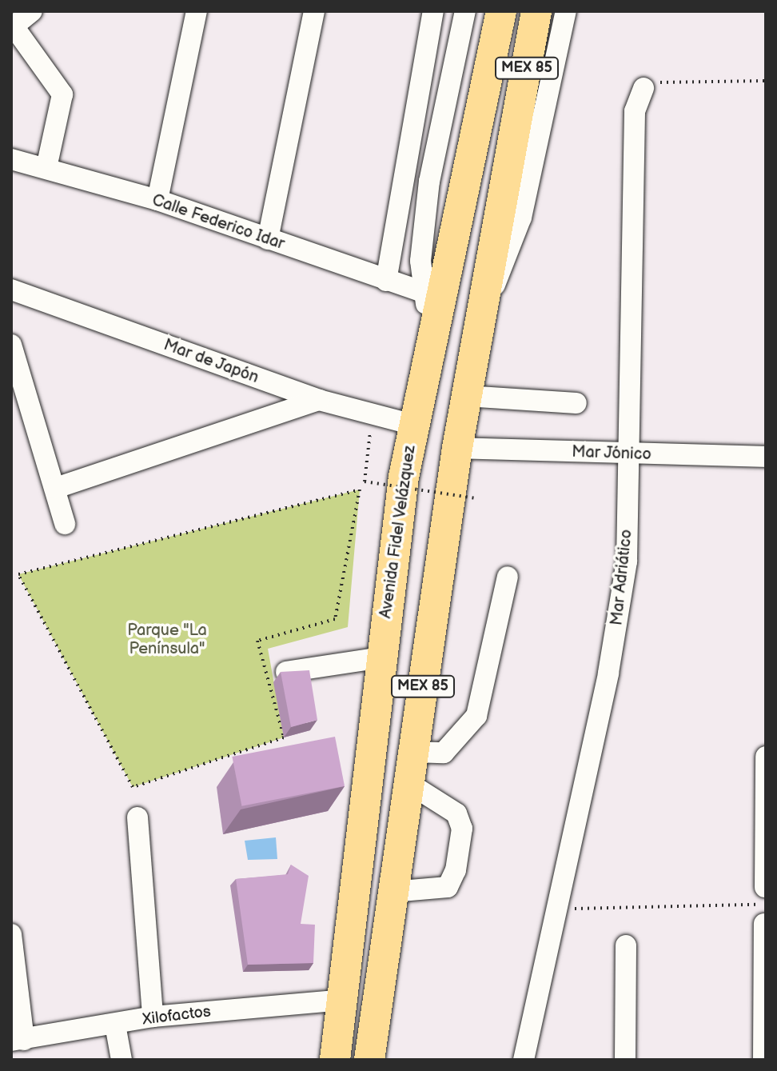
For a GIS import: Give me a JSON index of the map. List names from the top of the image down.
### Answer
{
  "streets": {
    "highway": ["MEX 85", "Avenida Fidel Velázquez"],
    "street": [
      "Calle Federico Idar",
      "Mar de Japón",
      "Mar Jónico",
      "Mar Adriático",
      "Xilofactos"
    ]
  },
  "crossings": [
    ["MEX 85", "Mar Jónico"],
    ["Mar de Japón", "Avenida Fidel Velázquez"],
    ["Mar Jónico", "Mar Adriático"],
    ["Avenida Fidel Velázquez", "Xilofactos"]
  ],
  "parks": ["Parque \"La Península\""]
}
